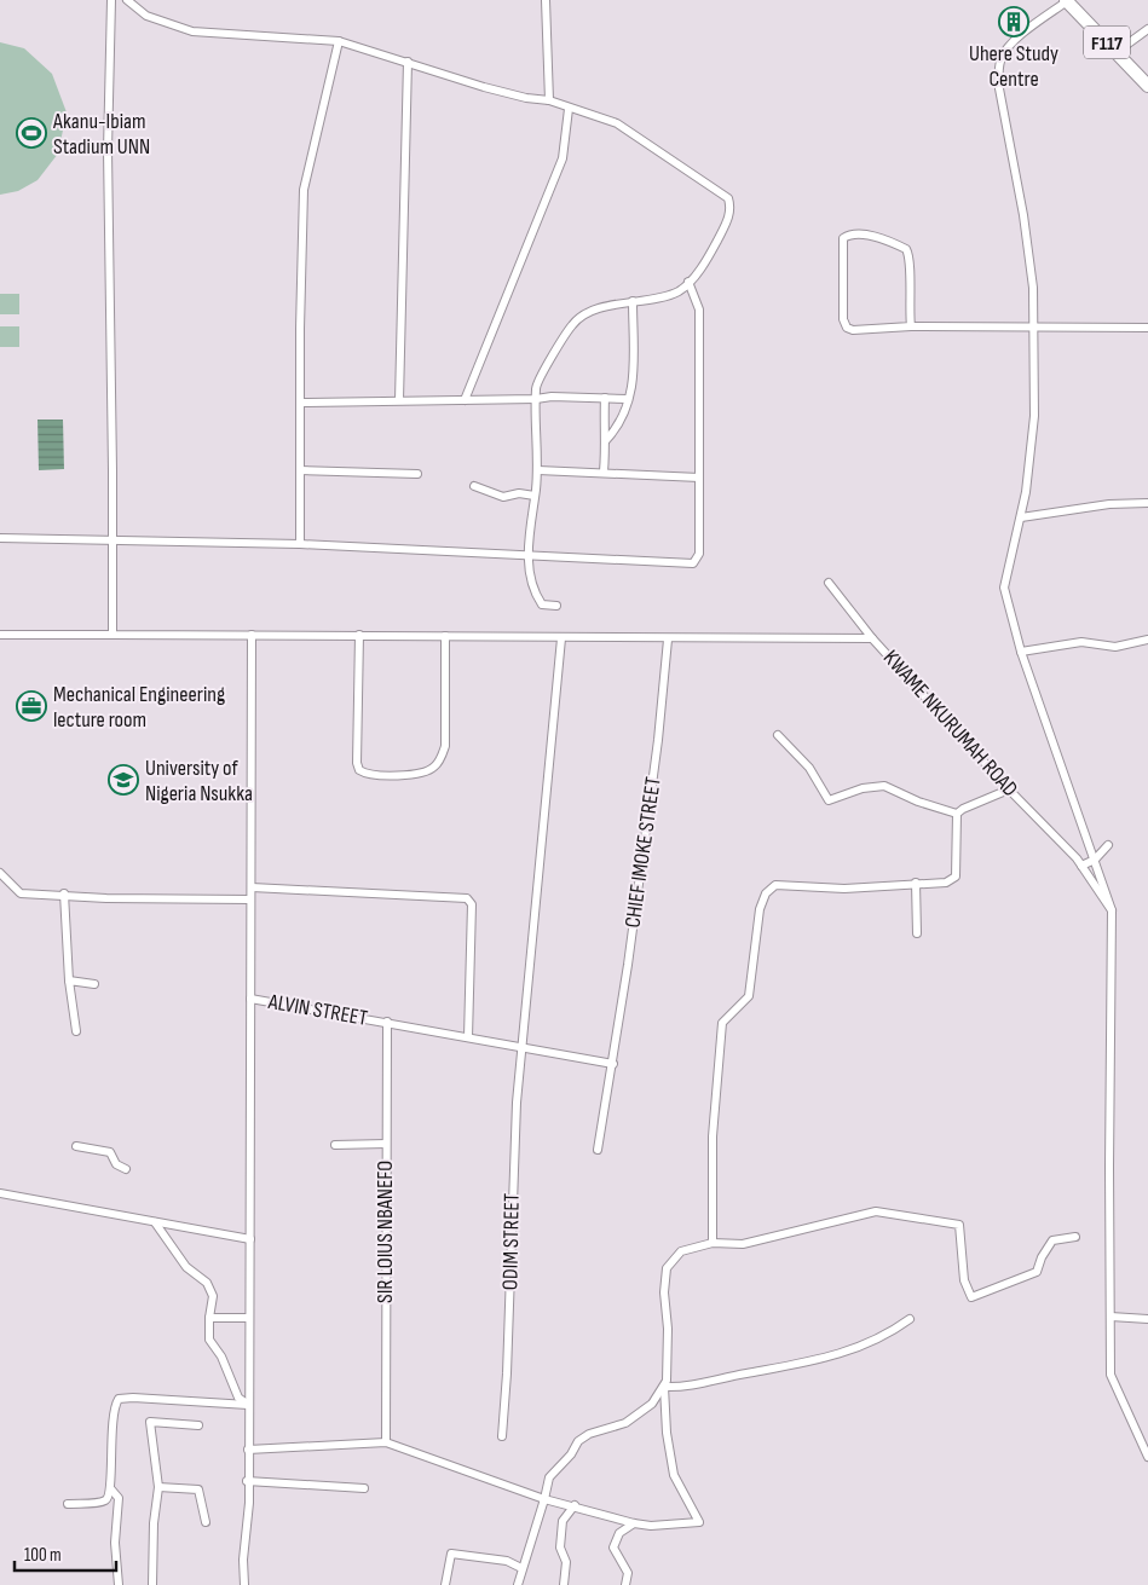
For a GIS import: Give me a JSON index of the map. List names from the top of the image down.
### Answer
{
  "streets": {
    "main road": ["F117"],
    "street": [
      "KWAME NKURUMAH ROAD",
      "CHIEF IMOKE STREET",
      "ALVIN STREET",
      "SIR LOIUS NBANEFO",
      "ODIM STREET"
    ]
  },
  "crossings": [
    ["KWAME NKURUMAH ROAD", "CHIEF IMOKE STREET"],
    ["KWAME NKURUMAH ROAD", "ODIM STREET"],
    ["CHIEF IMOKE STREET", "ALVIN STREET"],
    ["ALVIN STREET", "SIR LOIUS NBANEFO"],
    ["ALVIN STREET", "ODIM STREET"]
  ],
  "places": {
    "building": ["Uhere Study Centre"],
    "sports": ["Akanu-Ibiam Stadium UNN"],
    "office": ["Mechanical Engineering lecture room"],
    "school or university": ["University of Nigeria Nsukka"]
  },
  "scale_bar": "100 m"
}
